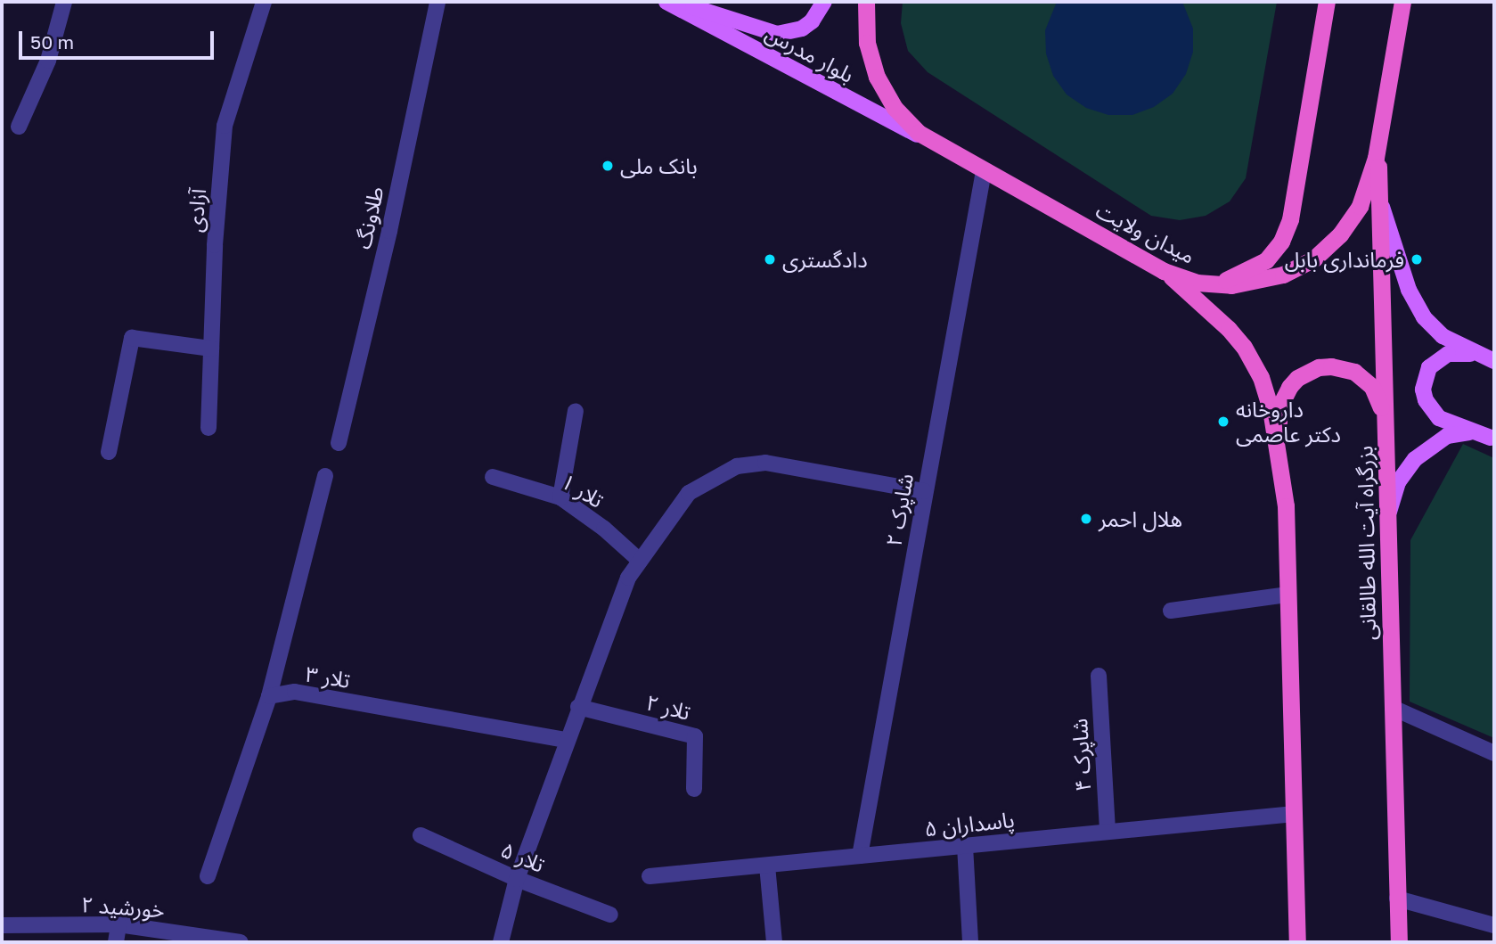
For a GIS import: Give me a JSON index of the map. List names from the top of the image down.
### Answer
{
  "streets": {
    "highway": ["میدان ولایت", "بزرگراه آیت الله طالقانی"],
    "main road": ["بلوار مدرس"],
    "street": [
      "آزادی",
      "طلاونگ",
      "تلار ۱",
      "شاپرک ۲",
      "تلار ۳",
      "تلار ۲",
      "شاپرک ۴",
      "پاسداران ۵",
      "تلار ۵",
      "خورشید ۲"
    ]
  },
  "crossings": [
    ["بلوار مدرس", "میدان ولایت"],
    ["میدان ولایت", "شاپرک ۲"],
    ["میدان ولایت", "بزرگراه آیت الله طالقانی"],
    ["شاپرک ۲", "پاسداران ۵"],
    ["شاپرک ۴", "پاسداران ۵"]
  ],
  "places": [
    "بانک ملی",
    "دادگستری",
    "فرمانداری بابل",
    "داروخانه دکتر عاصمی",
    "هلال احمر"
  ],
  "scale_bar": "50 m"
}
